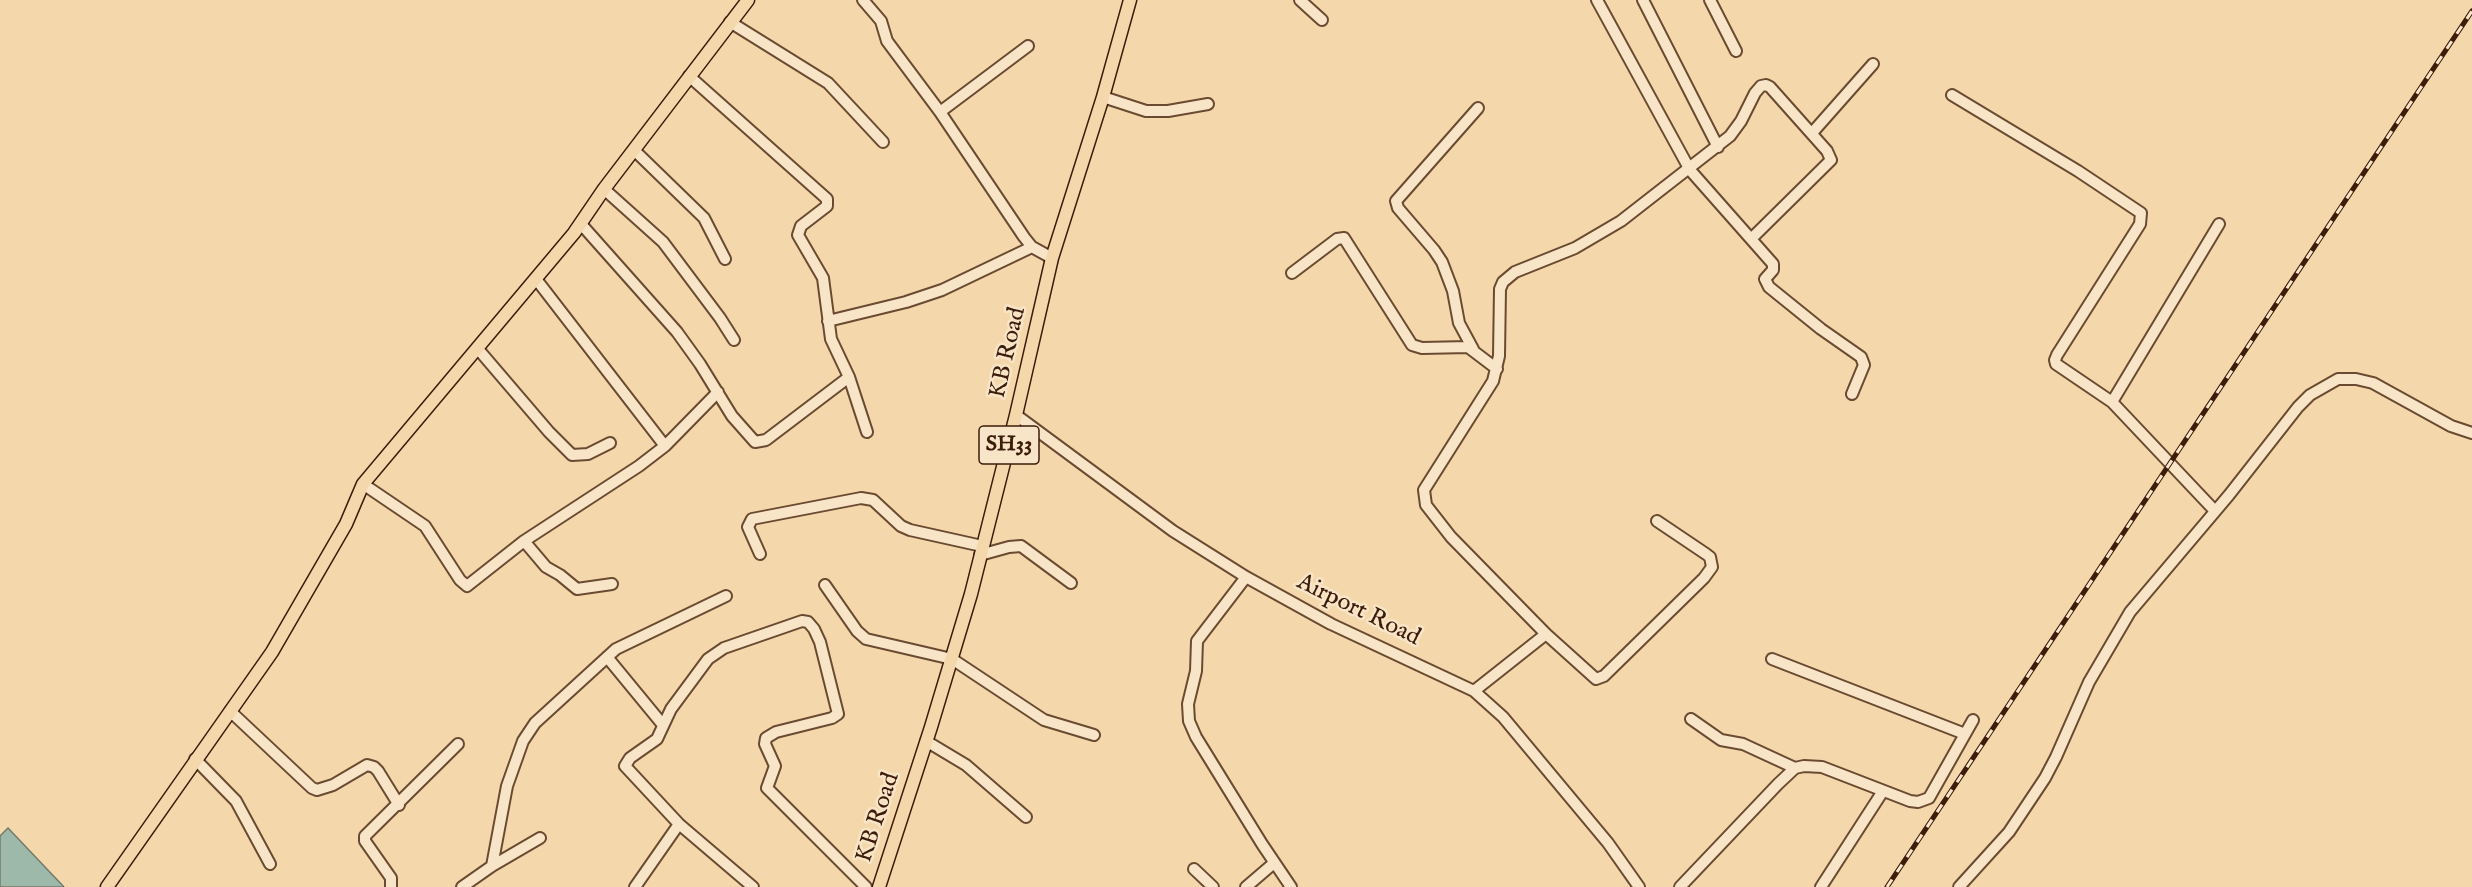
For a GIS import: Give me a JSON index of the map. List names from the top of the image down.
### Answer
{
  "streets": {
    "main road": ["KB Road", "SH33"],
    "street": ["Airport Road"]
  },
  "crossings": [
    ["KB Road", "Airport Road"]
  ]
}
